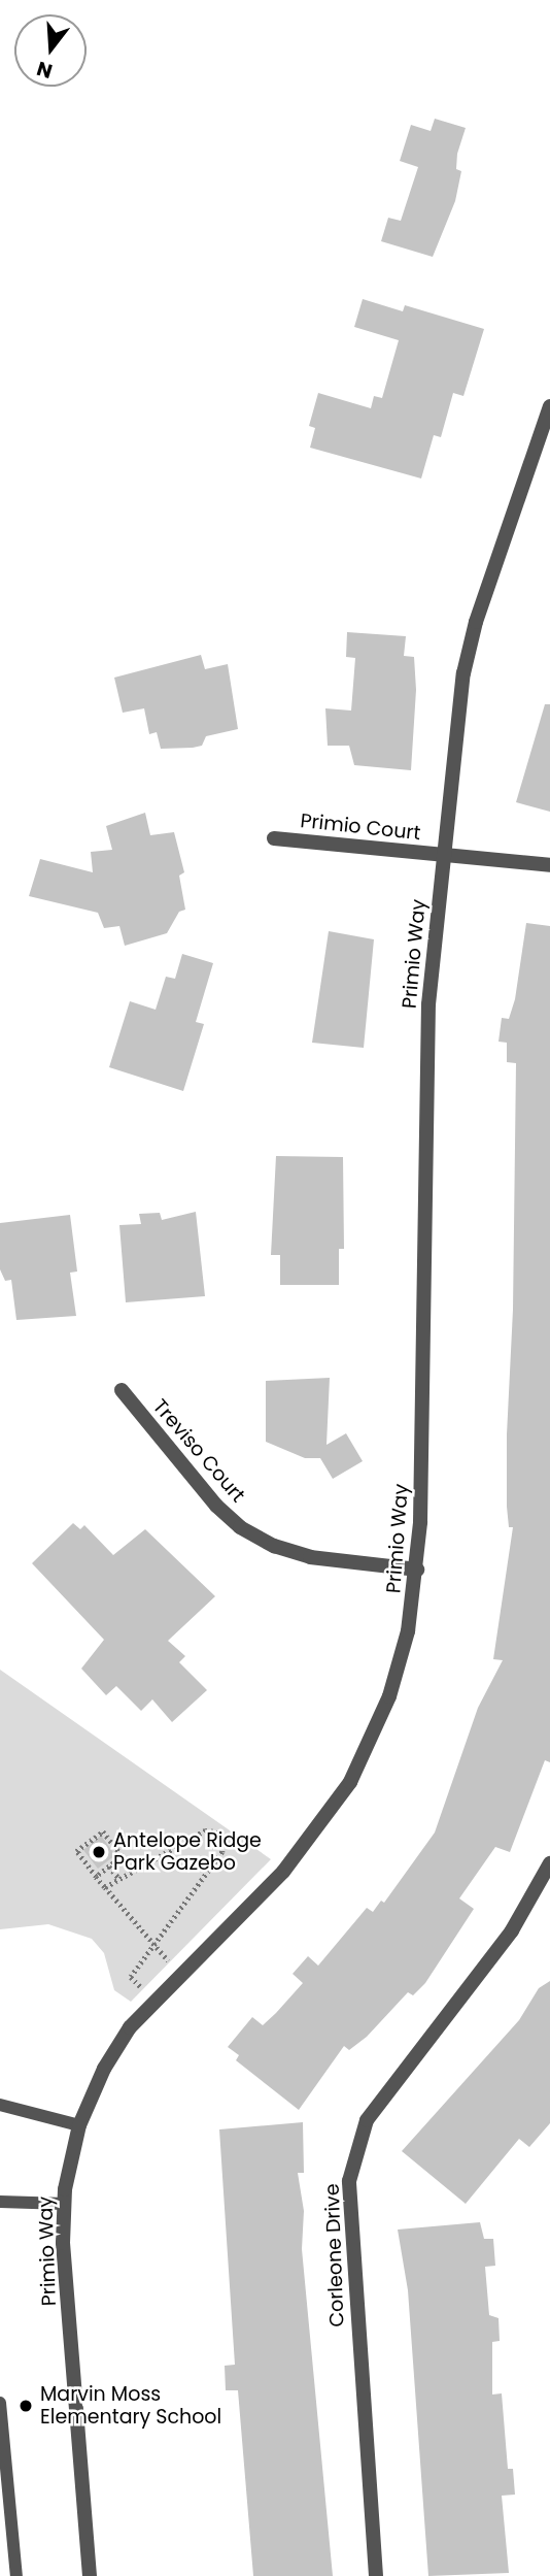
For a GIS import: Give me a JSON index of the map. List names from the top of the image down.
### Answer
{
  "streets": {
    "street": [
      "Primio Court",
      "Primio Way",
      "Treviso Court",
      "Corleone Drive"
    ]
  },
  "crossings": [
    ["Primio Court", "Primio Way"],
    ["Primio Way", "Treviso Court"]
  ],
  "places": ["Antelope Ridge Park Gazebo", "Marvin Moss Elementary School"],
  "north": "bottom"
}
